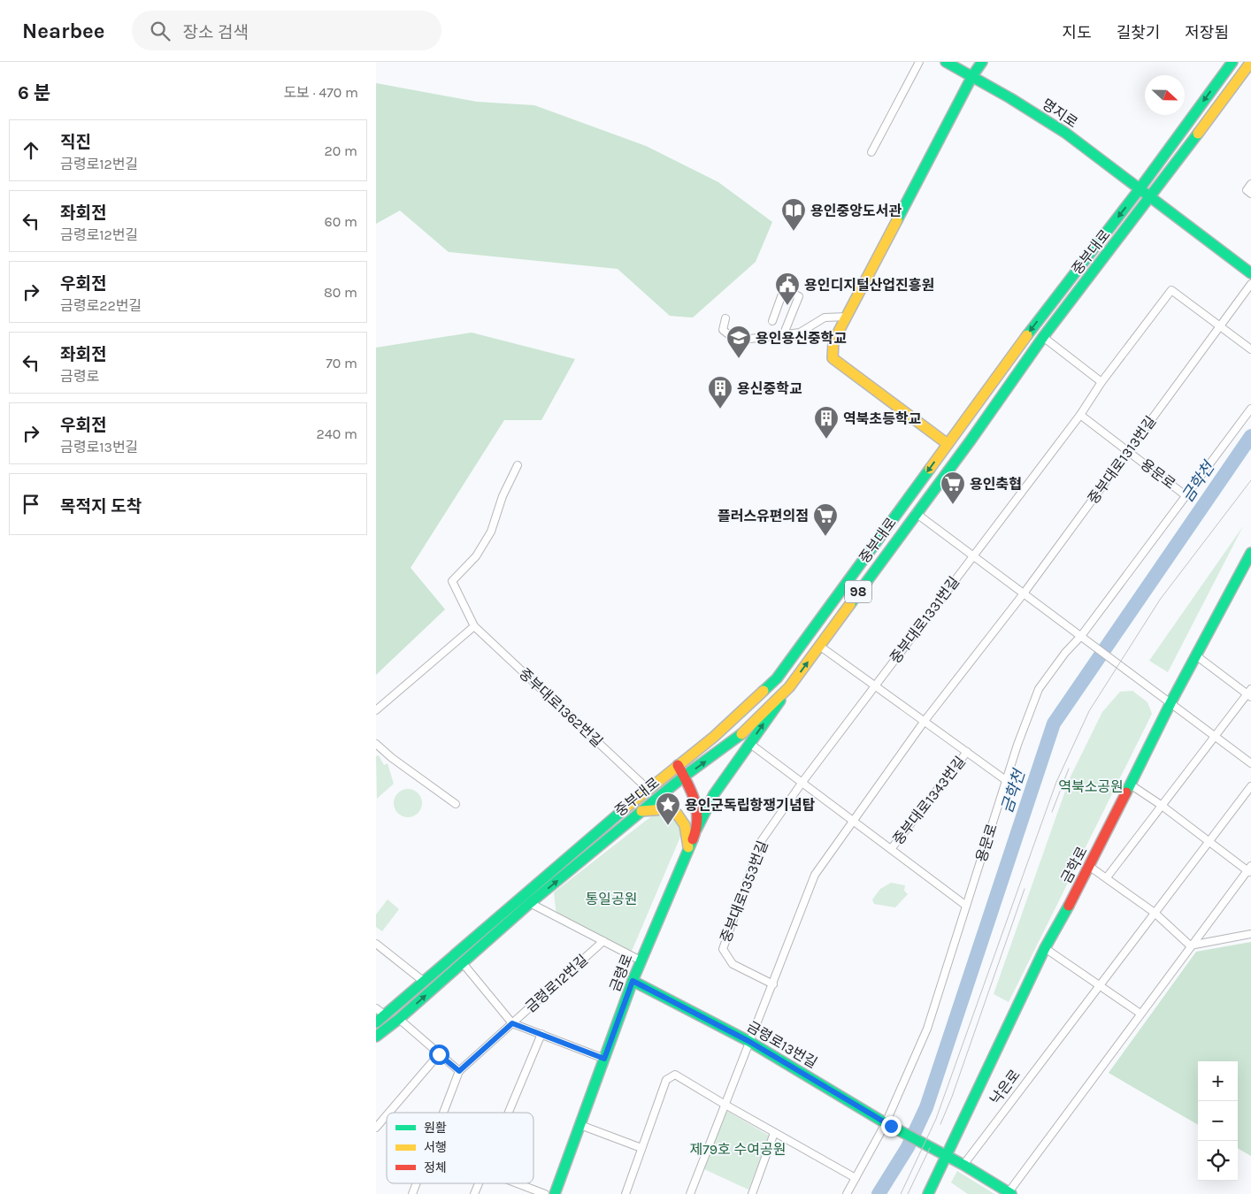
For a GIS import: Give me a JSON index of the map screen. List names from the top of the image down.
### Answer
{
  "streets": {
    "main road": [
      "명지로",
      "중부대로",
      "98",
      "금학로",
      "금령로",
      "금령로13번길"
    ],
    "street": [
      "중부대로1313번길",
      "용문로",
      "중부대로1331번길",
      "중부대로1362번길",
      "중부대로1343번길",
      "중부대로1353번길",
      "금령로12번길",
      "낙은로"
    ]
  },
  "crossings": [
    ["명지로", "중부대로"],
    ["중부대로", "중부대로1362번길"],
    ["중부대로", "중부대로1343번길"],
    ["중부대로", "금령로"],
    ["중부대로1313번길", "용문로"],
    ["용문로", "중부대로1343번길"],
    ["용문로", "금령로13번길"],
    ["중부대로1331번길", "중부대로1343번길"],
    ["금학로", "금령로13번길"],
    ["금령로", "금령로13번길"]
  ],
  "water": ["금학천"],
  "parks": ["역북소공원", "통일공원", "제79호 수여공원"],
  "places": {
    "library": ["용인중앙도서관"],
    "public building": ["용인디지털산업진흥원"],
    "school or university": ["용인용신중학교"],
    "building": ["용신중학교", "역북초등학교"],
    "supermarket": ["용인축협", "플러스유편의점"],
    "place": ["용인군독립항쟁기념탑"]
  },
  "legend": ["원활", "서행", "정체"],
  "north": "right",
  "page": {
    "header": "Nearbee",
    "search": "장소 검색",
    "nav": ["지도", "길찾기", "저장됨"],
    "heading": ["6 분", "도보 · 470 m"],
    "list": [
      ["직진", "금령로12번길", "20 m"],
      ["좌회전", "금령로12번길", "60 m"],
      ["우회전", "금령로22번길", "80 m"],
      ["좌회전", "금령로", "70 m"],
      ["우회전", "금령로13번길", "240 m"],
      "목적지 도착"
    ],
    "map_buttons": ["+", "−"]
  }
}
